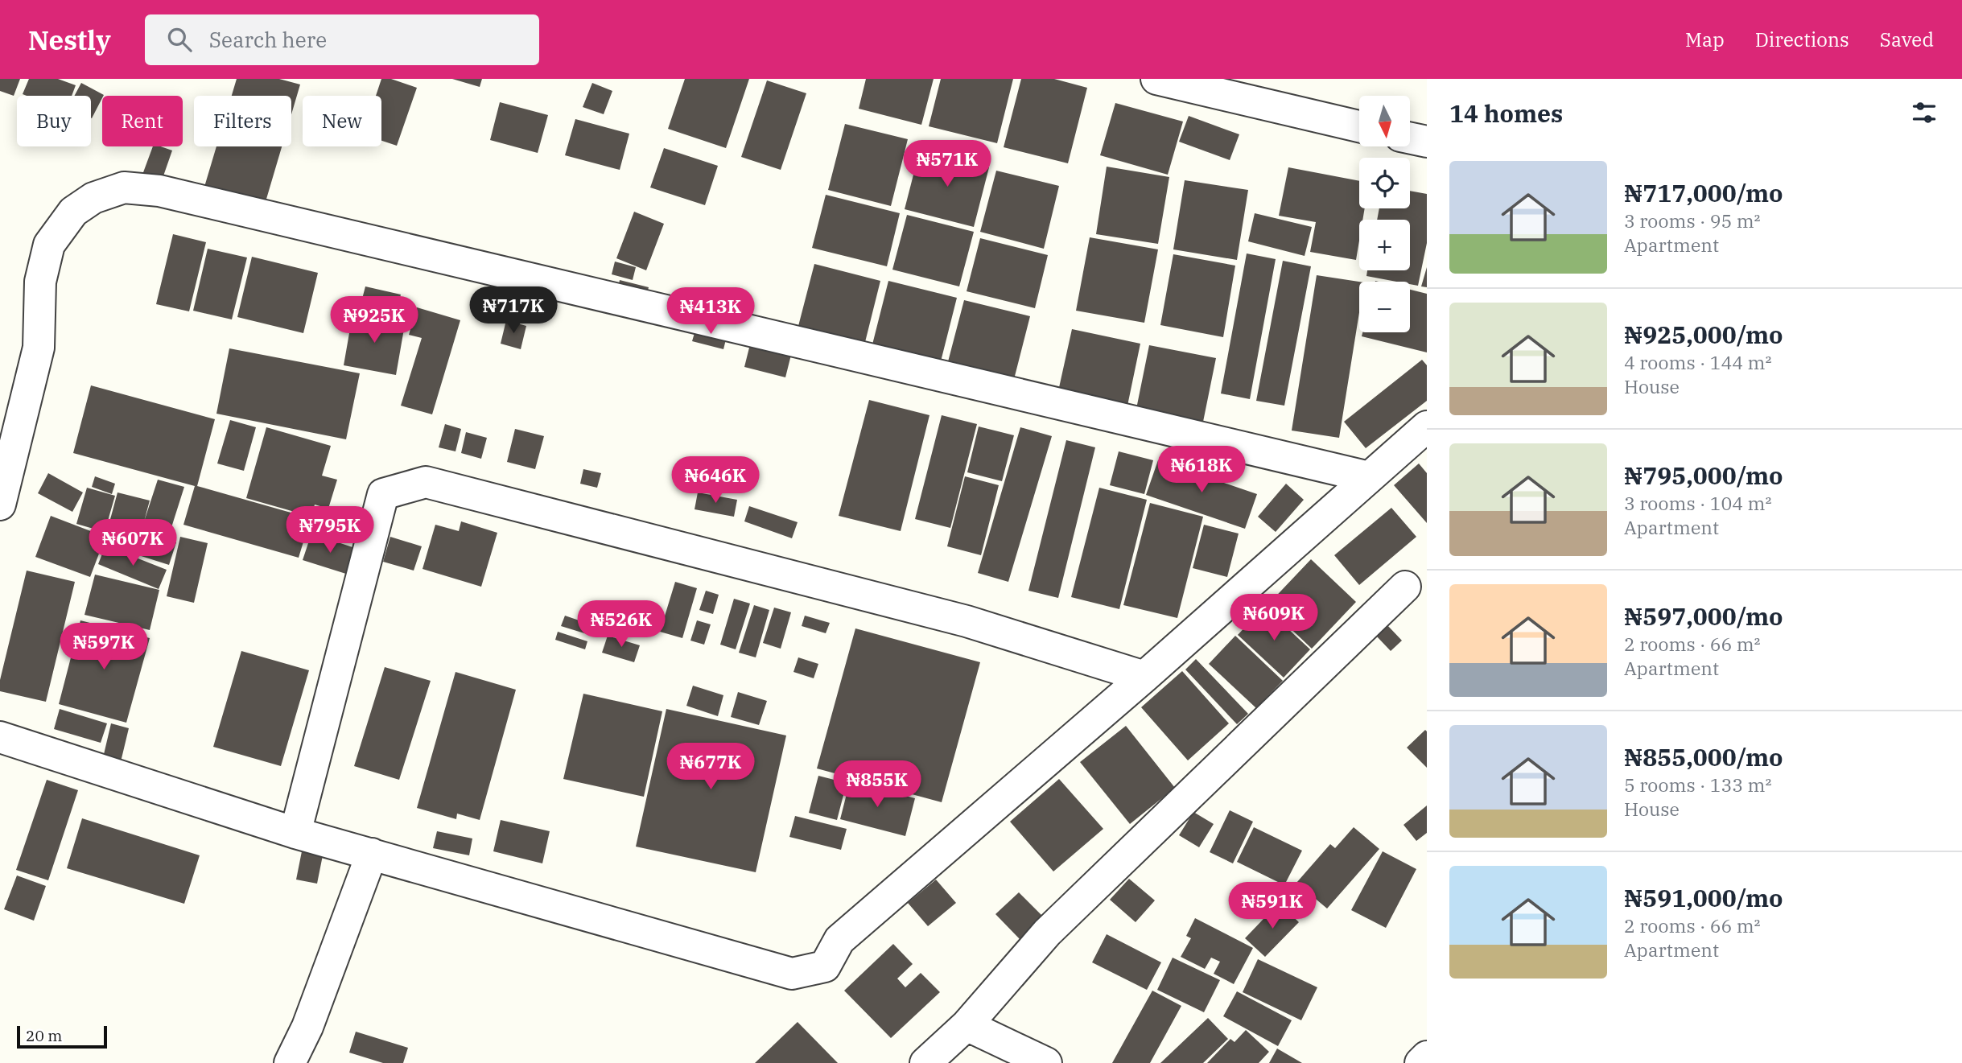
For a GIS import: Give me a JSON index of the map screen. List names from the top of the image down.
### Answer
{
  "scale_bar": "20 m",
  "north": "bottom",
  "page": {
    "header": "Nestly",
    "search": "Search here",
    "nav": ["Map", "Directions", "Saved"],
    "heading": "14 homes",
    "map_buttons": ["+", "−"],
    "chip": [
      "Buy",
      "Rent",
      "Filters",
      "New"
    ],
    "price": [
      "₦571K",
      "₦717K",
      "₦413K",
      "₦925K",
      "₦618K",
      "₦646K",
      "₦795K",
      "₦607K",
      "₦609K",
      "₦526K",
      "₦597K",
      "₦677K",
      "₦855K",
      "₦591K"
    ],
    "list": [
      {
        "name": "₦717,000/mo",
        "note": "3 rooms · 95 m² · Apartment"
      },
      {
        "name": "₦925,000/mo",
        "note": "4 rooms · 144 m² · House"
      },
      {
        "name": "₦795,000/mo",
        "note": "3 rooms · 104 m² · Apartment"
      },
      {
        "name": "₦597,000/mo",
        "note": "2 rooms · 66 m² · Apartment"
      },
      {
        "name": "₦855,000/mo",
        "note": "5 rooms · 133 m² · House"
      },
      {
        "name": "₦591,000/mo",
        "note": "2 rooms · 66 m² · Apartment"
      }
    ],
    "scale": "20 m"
  }
}
